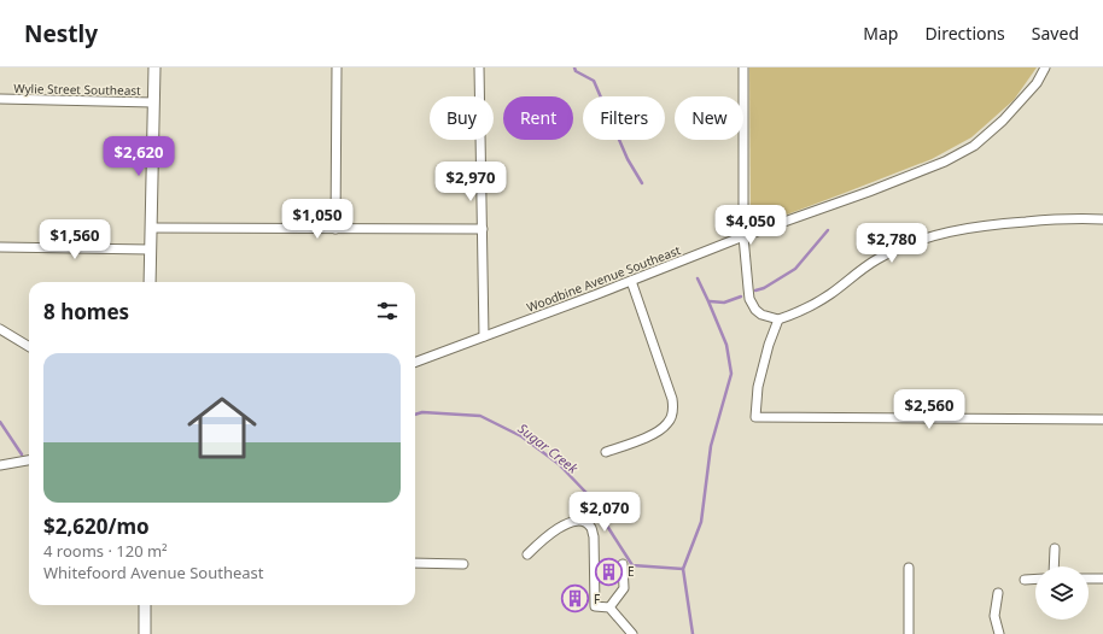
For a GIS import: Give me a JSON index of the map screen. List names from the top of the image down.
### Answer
{
  "streets": {
    "street": ["Wylie Street Southeast", "Woodbine Avenue Southeast"]
  },
  "water": ["Sugar Creek"],
  "places": {
    "building": ["E", "F"]
  },
  "page": {
    "header": "Nestly",
    "nav": ["Map", "Directions", "Saved"],
    "chip": [
      "Buy",
      "Rent",
      "Filters",
      "New"
    ],
    "price": [
      "$2,620",
      "$2,970",
      "$1,050",
      "$4,050",
      "$1,560",
      "$2,780",
      "$2,560",
      "$2,070"
    ],
    "heading": "8 homes",
    "list": [
      {
        "name": "$2,620/mo",
        "note": "4 rooms · 120 m² · Whitefoord Avenue Southeast"
      }
    ]
  }
}
